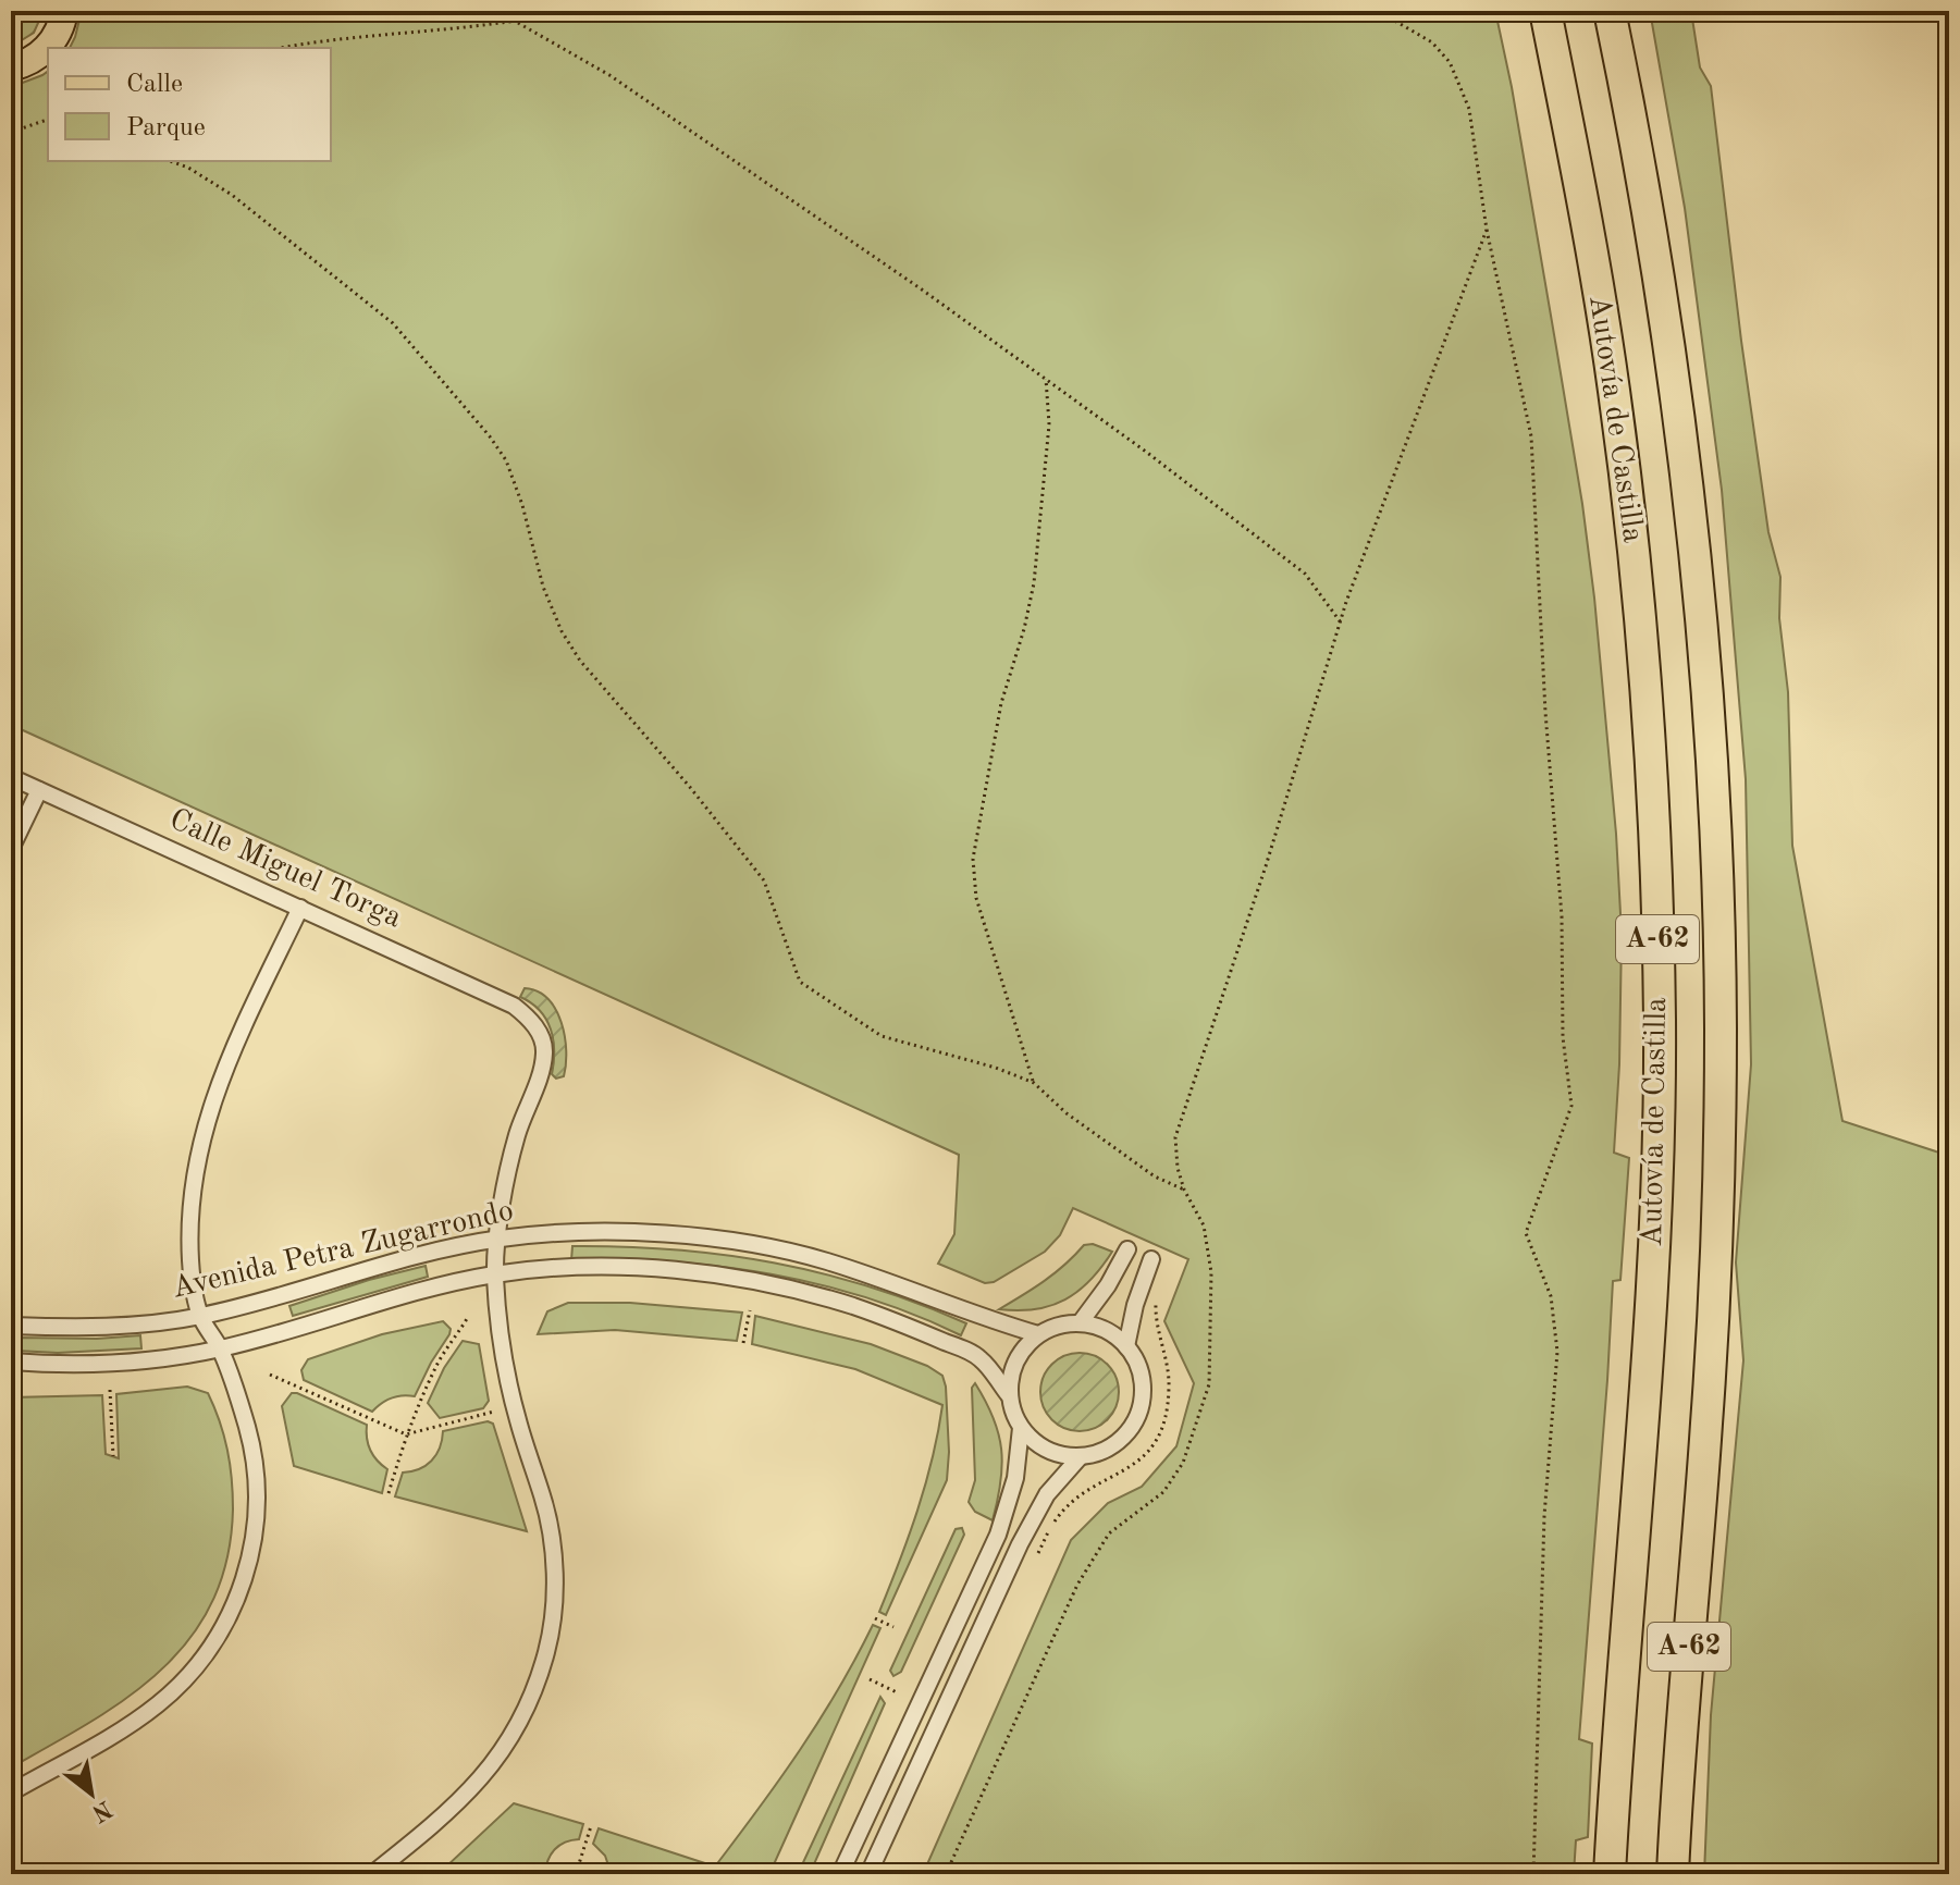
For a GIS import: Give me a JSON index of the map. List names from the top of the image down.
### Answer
{
  "streets": {
    "highway": ["Autovía de Castilla", "A-62"],
    "street": ["Calle Miguel Torga", "Avenida Petra Zugarrondo"]
  },
  "crossings": [
    ["Calle Miguel Torga", "Avenida Petra Zugarrondo"]
  ],
  "legend": ["Calle", "Parque"],
  "north": "bottom right"
}
